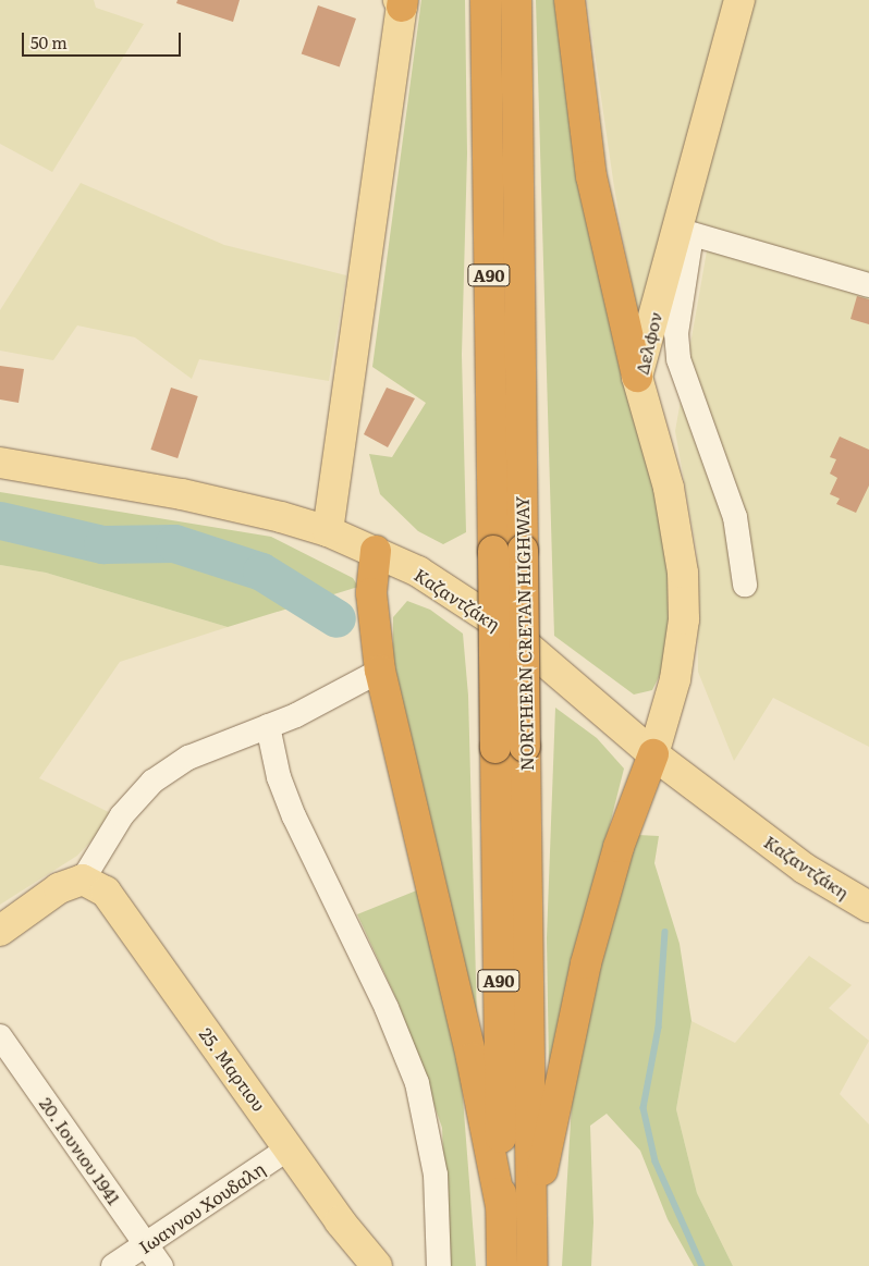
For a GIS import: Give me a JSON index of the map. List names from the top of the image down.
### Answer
{
  "streets": {
    "highway": ["Α90", "NORTHERN CRETAN HIGHWAY"],
    "main road": ["Δελφον", "Καζαντζάκη", "25. Μαρτιου"],
    "street": ["20. Ιουνιου 1941", "Ιωαννου Χουδαλη"]
  },
  "crossings": [
    ["Δελφον", "Καζαντζάκη"],
    ["25. Μαρτιου", "Ιωαννου Χουδαλη"],
    ["20. Ιουνιου 1941", "Ιωαννου Χουδαλη"]
  ],
  "scale_bar": "50 m"
}
